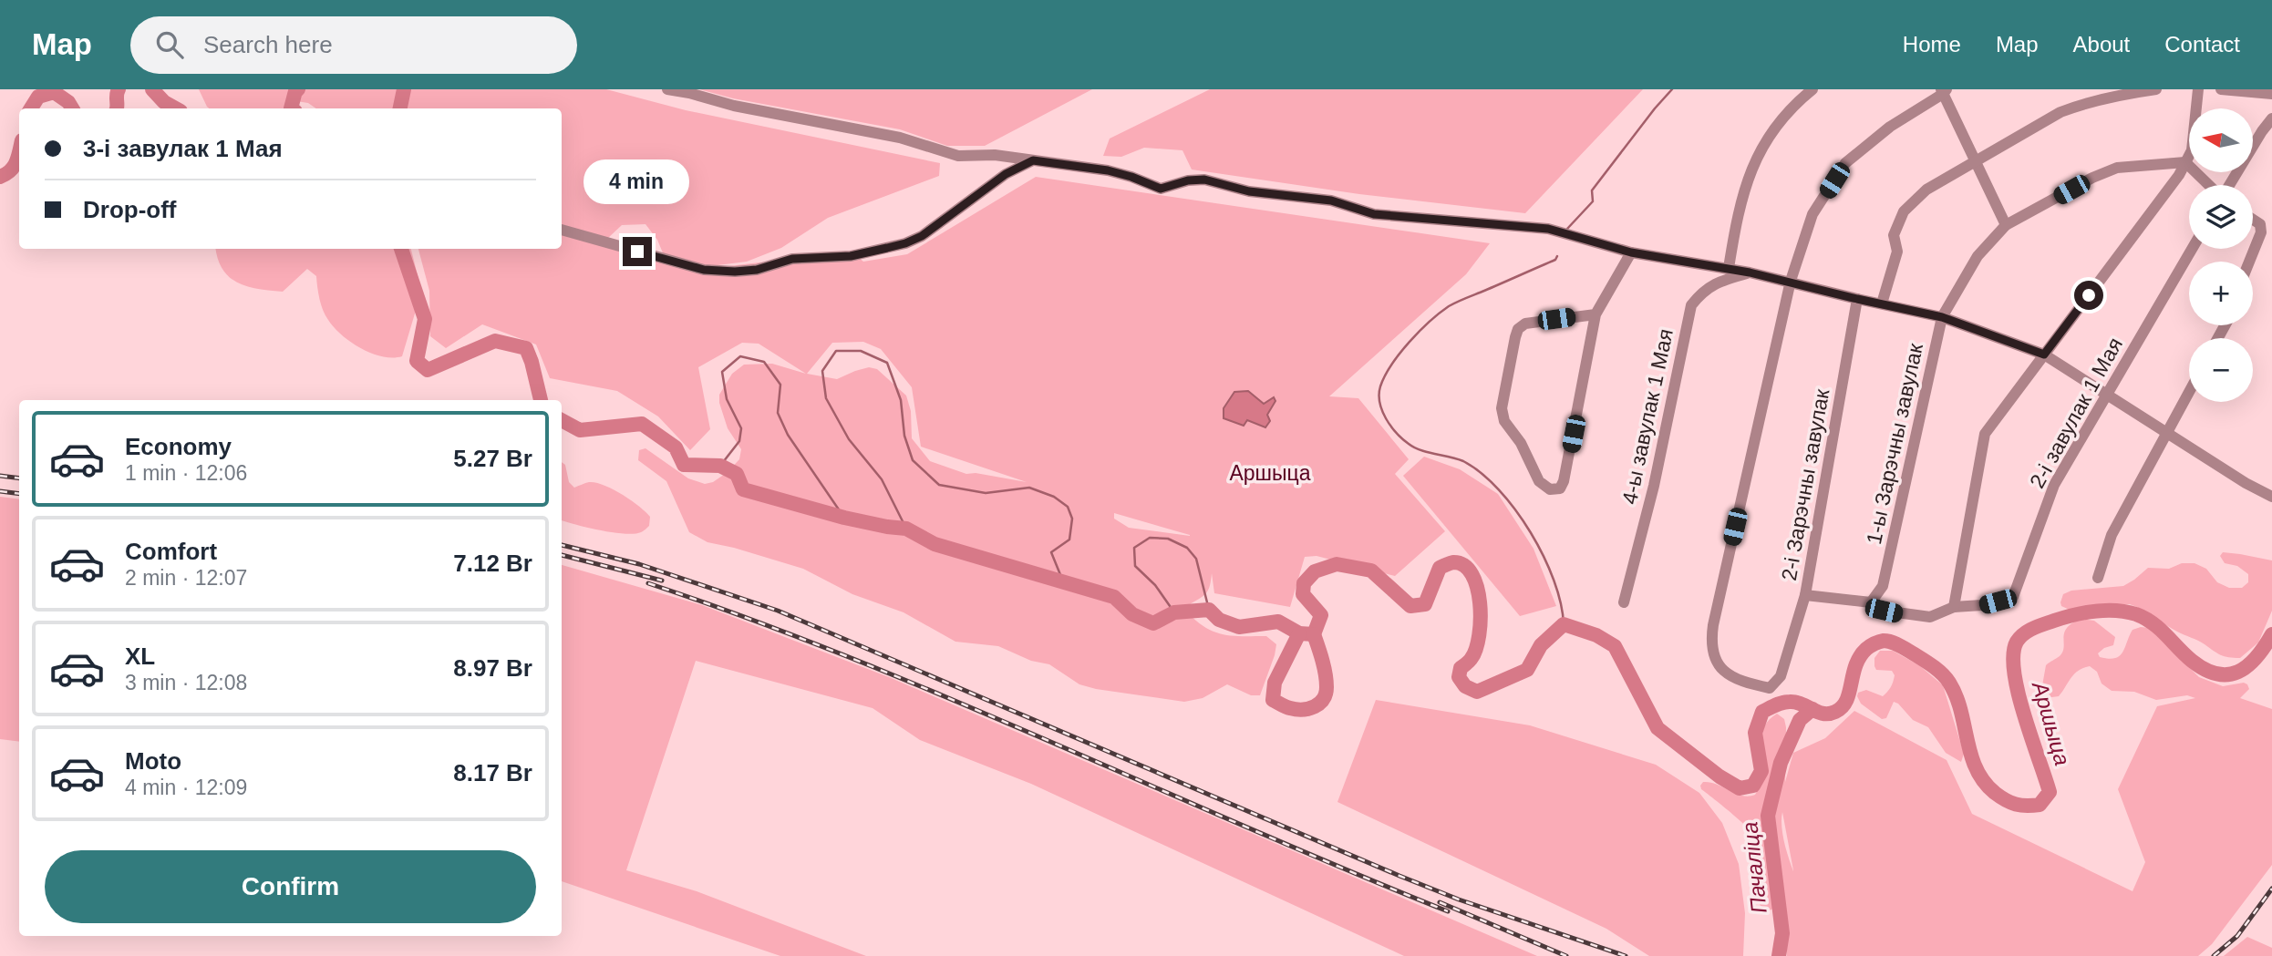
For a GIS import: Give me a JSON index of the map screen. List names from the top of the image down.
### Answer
{
  "streets": {
    "street": [
      "2-і завулак 1 Мая",
      "4-ы завулак 1 Мая",
      "1-ы Зарэчны завулак",
      "2-і Зарэчны завулак"
    ]
  },
  "water": ["Аршыца", "Пачаліца"],
  "parks": ["Аршыца"],
  "north": "left",
  "page": {
    "header": "Map",
    "search": "Search here",
    "nav": [
      "Home",
      "Map",
      "About",
      "Contact"
    ],
    "map_buttons": ["+", "−"],
    "banner": ["3-і завулак 1 Мая", "Drop-off"],
    "bubble": "4 min",
    "list": [
      {
        "name": "Economy",
        "note": "1 min · 12:06",
        "value": "5.27 Br"
      },
      {
        "name": "Comfort",
        "note": "2 min · 12:07",
        "value": "7.12 Br"
      },
      {
        "name": "XL",
        "note": "3 min · 12:08",
        "value": "8.97 Br"
      },
      {
        "name": "Moto",
        "note": "4 min · 12:09",
        "value": "8.17 Br"
      }
    ],
    "buttons": "Confirm"
  }
}
